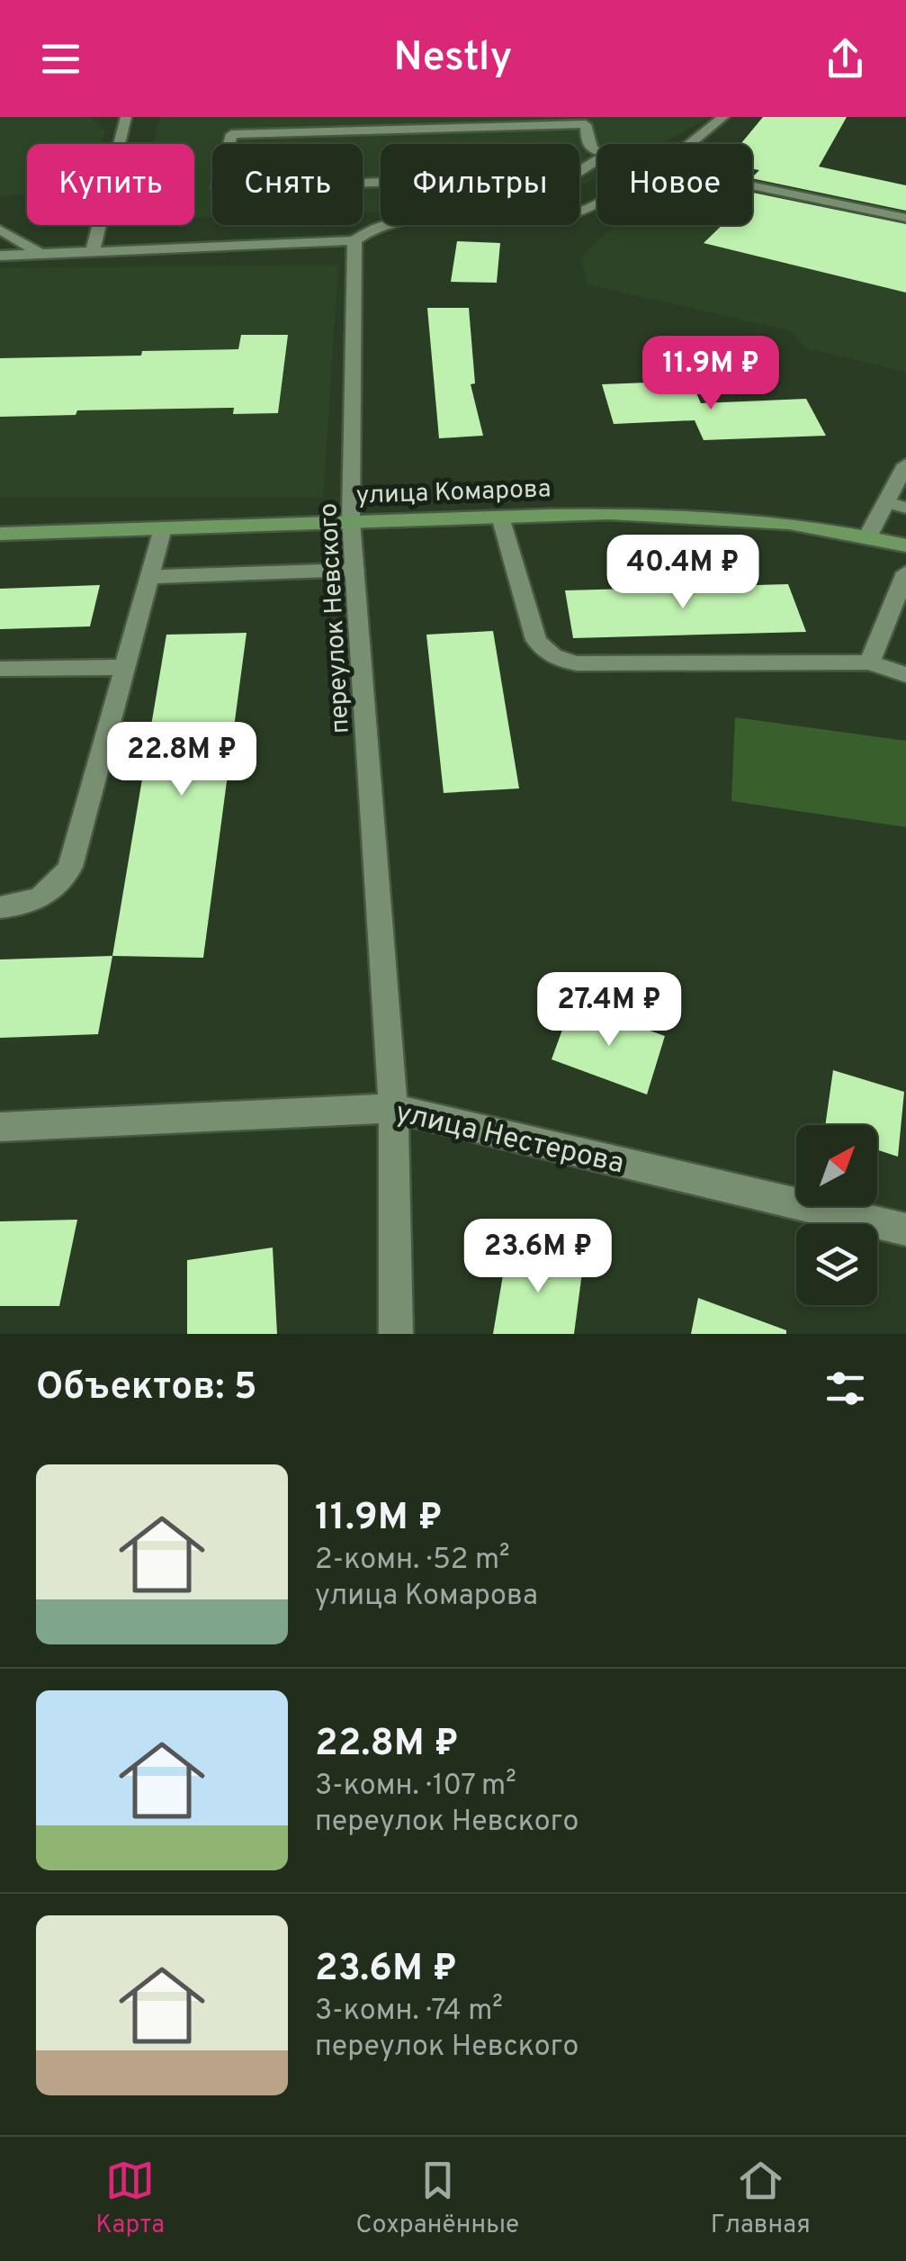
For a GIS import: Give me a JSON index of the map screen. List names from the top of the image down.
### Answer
{
  "streets": {
    "main road": ["улица Комарова"],
    "street": ["переулок Невского", "улица Нестерова"]
  },
  "crossings": [
    ["улица Комарова", "переулок Невского"],
    ["переулок Невского", "улица Нестерова"]
  ],
  "north": "top right",
  "page": {
    "header": "Nestly",
    "chip": [
      "Купить",
      "Снять",
      "Фильтры",
      "Новое"
    ],
    "price": [
      "11.9M ₽",
      "40.4M ₽",
      "22.8M ₽",
      "27.4M ₽",
      "23.6M ₽"
    ],
    "heading": "Объектов: 5",
    "list": [
      {
        "name": "11.9M ₽",
        "note": "2-комн. · 52 m² · улица Комарова"
      },
      {
        "name": "22.8M ₽",
        "note": "3-комн. · 107 m² · переулок Невского"
      },
      {
        "name": "23.6M ₽",
        "note": "3-комн. · 74 m² · переулок Невского"
      }
    ],
    "tabs": ["Карта", "Сохранённые", "Главная"]
  }
}
